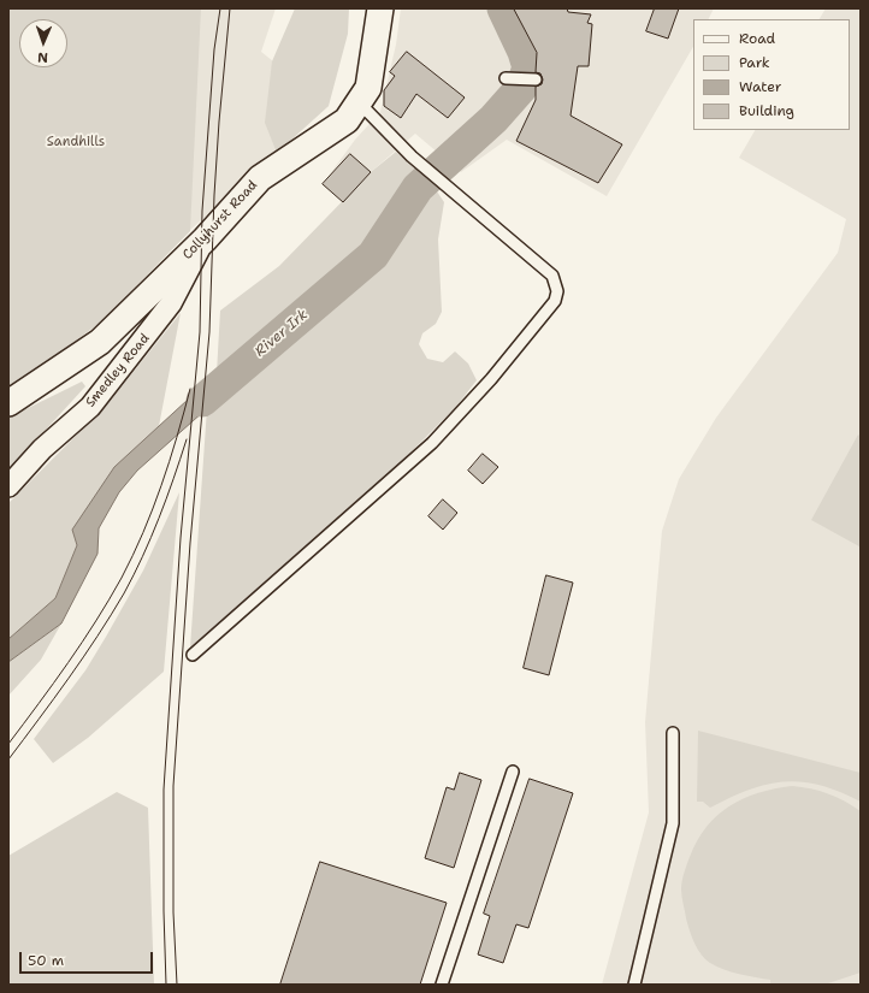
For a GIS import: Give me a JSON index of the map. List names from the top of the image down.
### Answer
{
  "streets": {
    "street": ["Collyhurst Road", "Smedley Road"]
  },
  "crossings": [
    ["Collyhurst Road", "Smedley Road"]
  ],
  "water": ["River Irk"],
  "parks": ["Sandhills"],
  "legend": [
    "Road",
    "Park",
    "Water",
    "Building"
  ],
  "scale_bar": "50 m",
  "north": "bottom"
}
